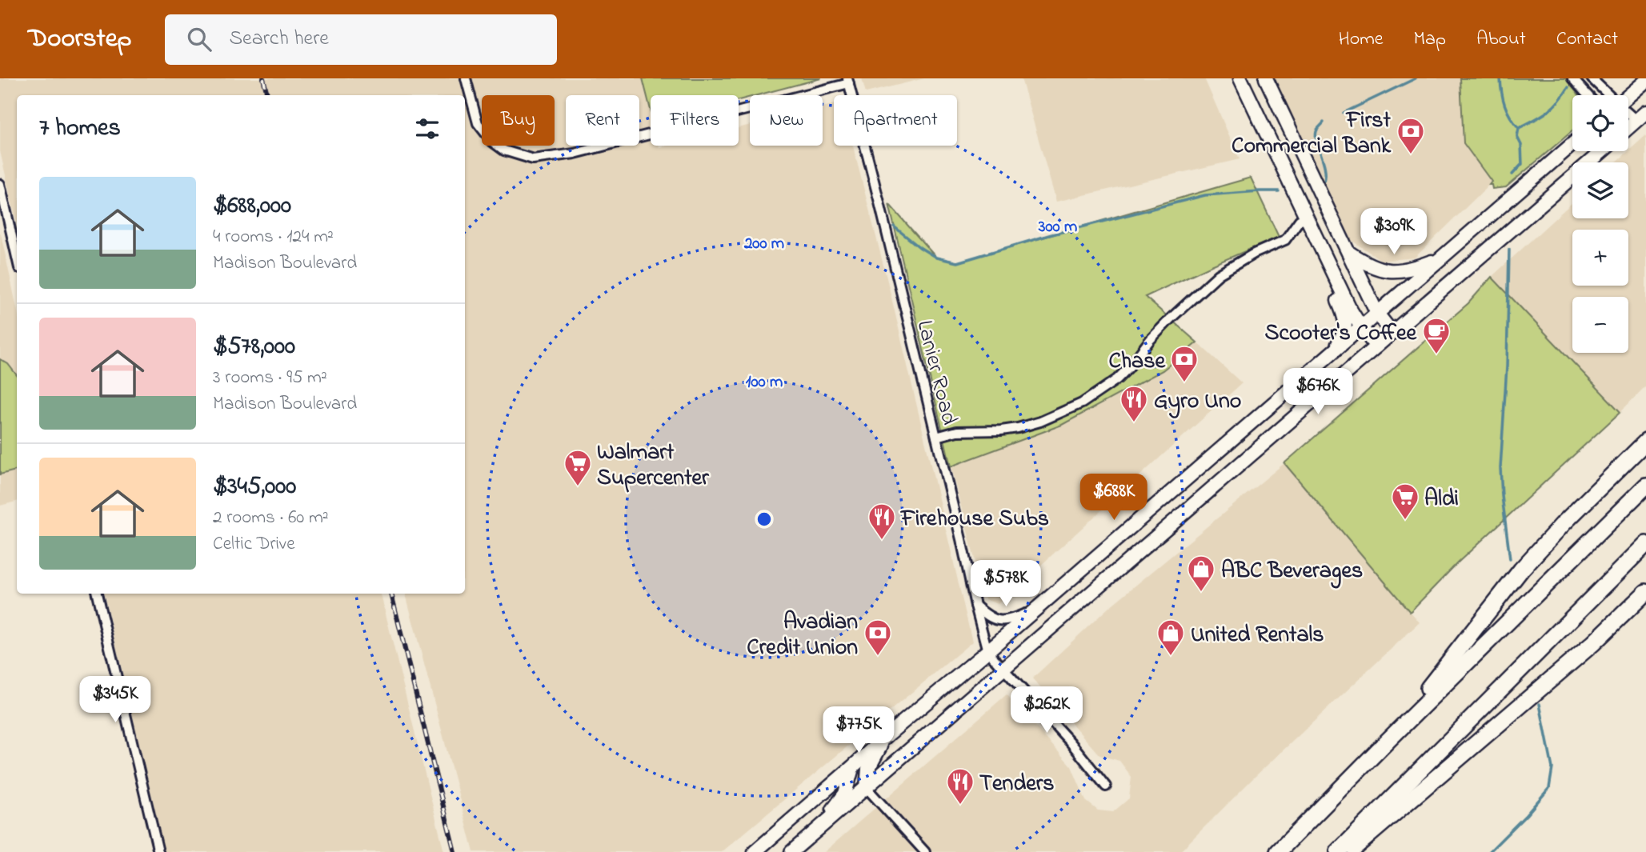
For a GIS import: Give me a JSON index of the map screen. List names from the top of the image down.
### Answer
{
  "streets": {
    "street": ["Lanier Road"]
  },
  "places": {
    "bank": ["First Commercial Bank", "Chase", "Avadian Credit Union"],
    "cafe": ["Scooter's Coffee"],
    "restaurant": ["Gyro Uno", "Firehouse Subs", "Tenders"],
    "supermarket": ["Walmart Supercenter", "Aldi"],
    "shop": ["ABC Beverages", "United Rentals"]
  },
  "page": {
    "header": "Doorstep",
    "search": "Search here",
    "nav": [
      "Home",
      "Map",
      "About",
      "Contact"
    ],
    "map_buttons": ["+", "−"],
    "chip": [
      "Buy",
      "Rent",
      "Filters",
      "New",
      "Apartment"
    ],
    "heading": "7 homes",
    "list": [
      {
        "name": "$688,000",
        "note": "4 rooms · 124 m² · Madison Boulevard"
      },
      {
        "name": "$578,000",
        "note": "3 rooms · 95 m² · Madison Boulevard"
      },
      {
        "name": "$345,000",
        "note": "2 rooms · 60 m² · Celtic Drive"
      }
    ],
    "price": [
      "$309K",
      "$676K",
      "$688K",
      "$578K",
      "$345K",
      "$262K",
      "$775K"
    ]
  },
  "rings": ["300 m", "200 m", "100 m"]
}
